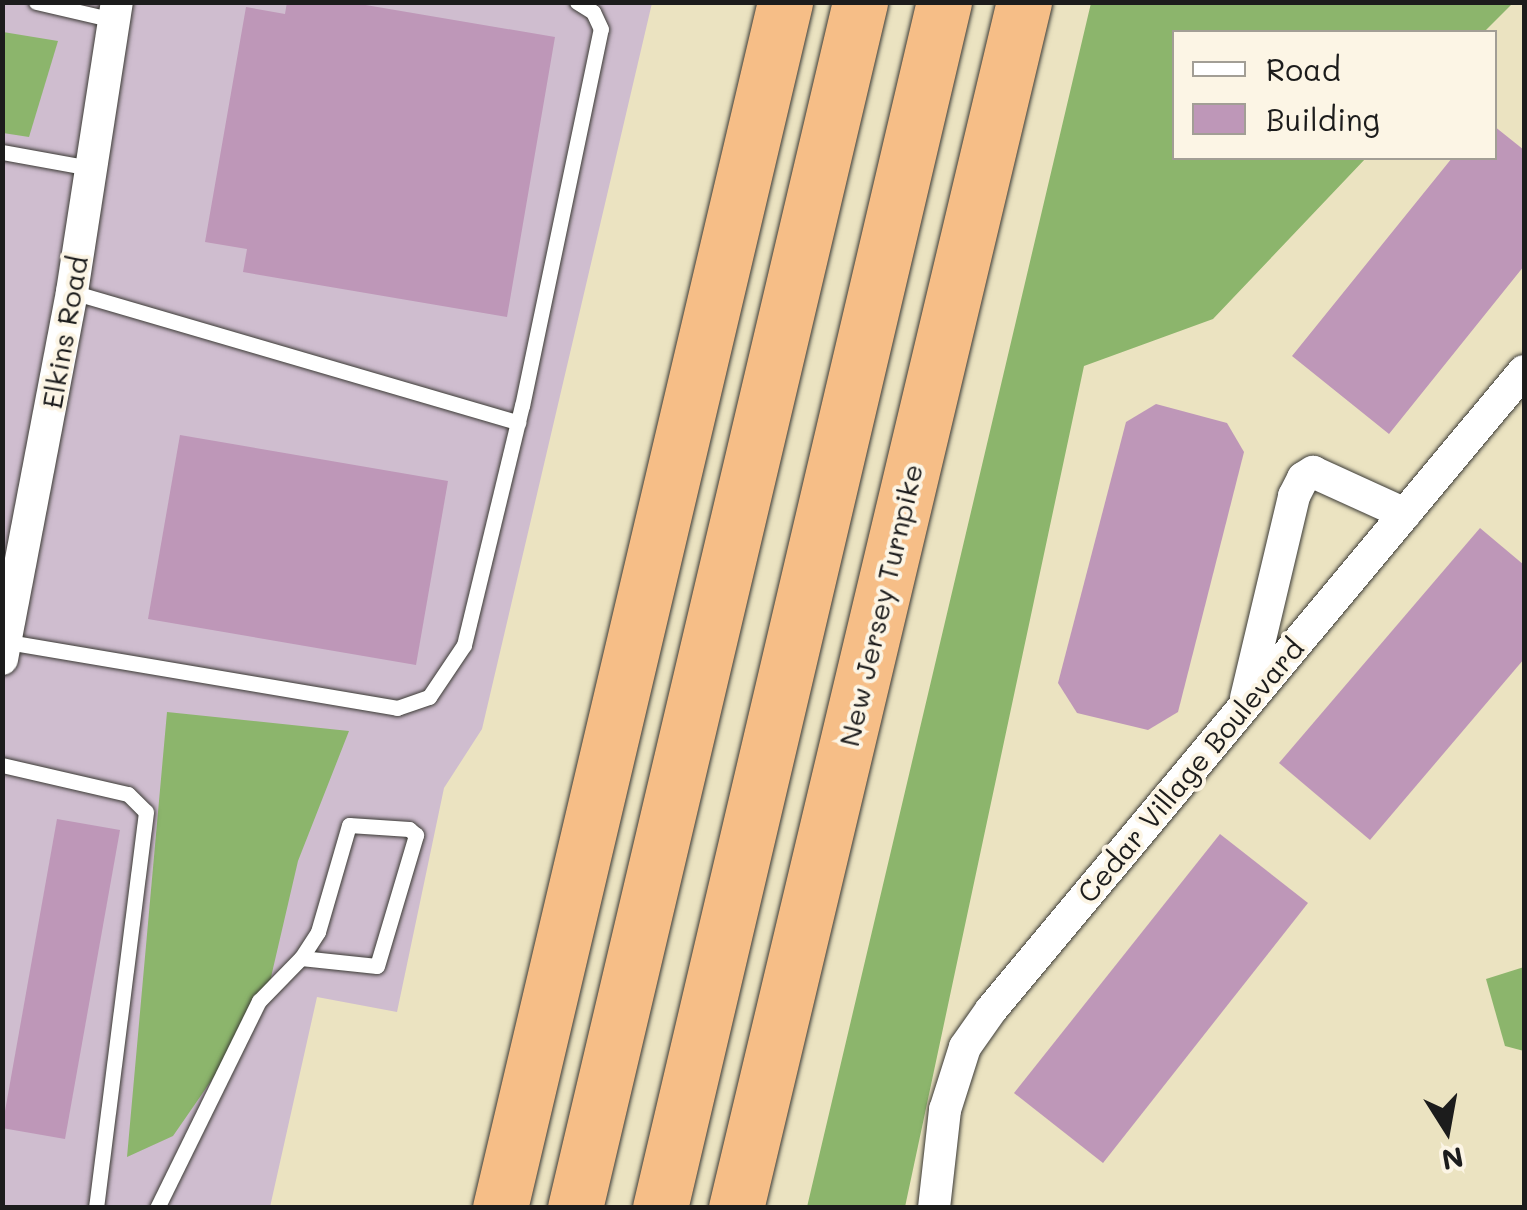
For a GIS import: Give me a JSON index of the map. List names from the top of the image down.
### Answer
{
  "streets": {
    "highway": ["New Jersey Turnpike"],
    "street": ["Elkins Road", "Cedar Village Boulevard"]
  },
  "legend": ["Road", "Building"],
  "north": "bottom"
}
